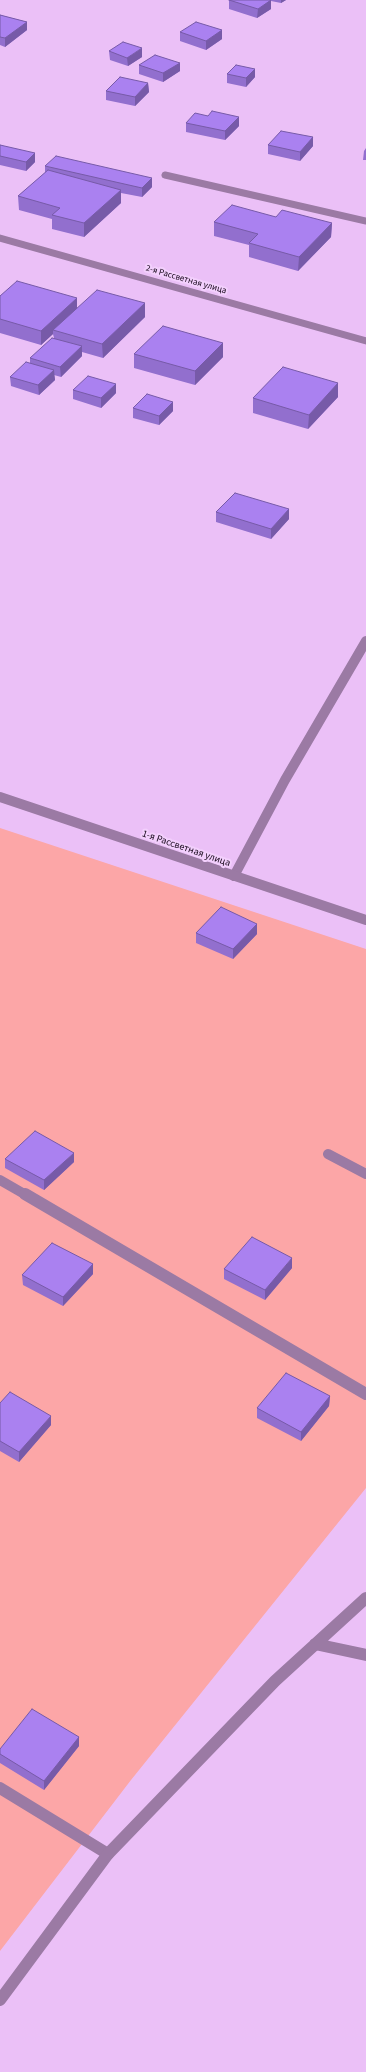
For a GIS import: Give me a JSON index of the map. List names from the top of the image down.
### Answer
{
  "streets": {
    "street": ["2-я Рассветная улица", "1-я Рассветная улица"]
  }
}
